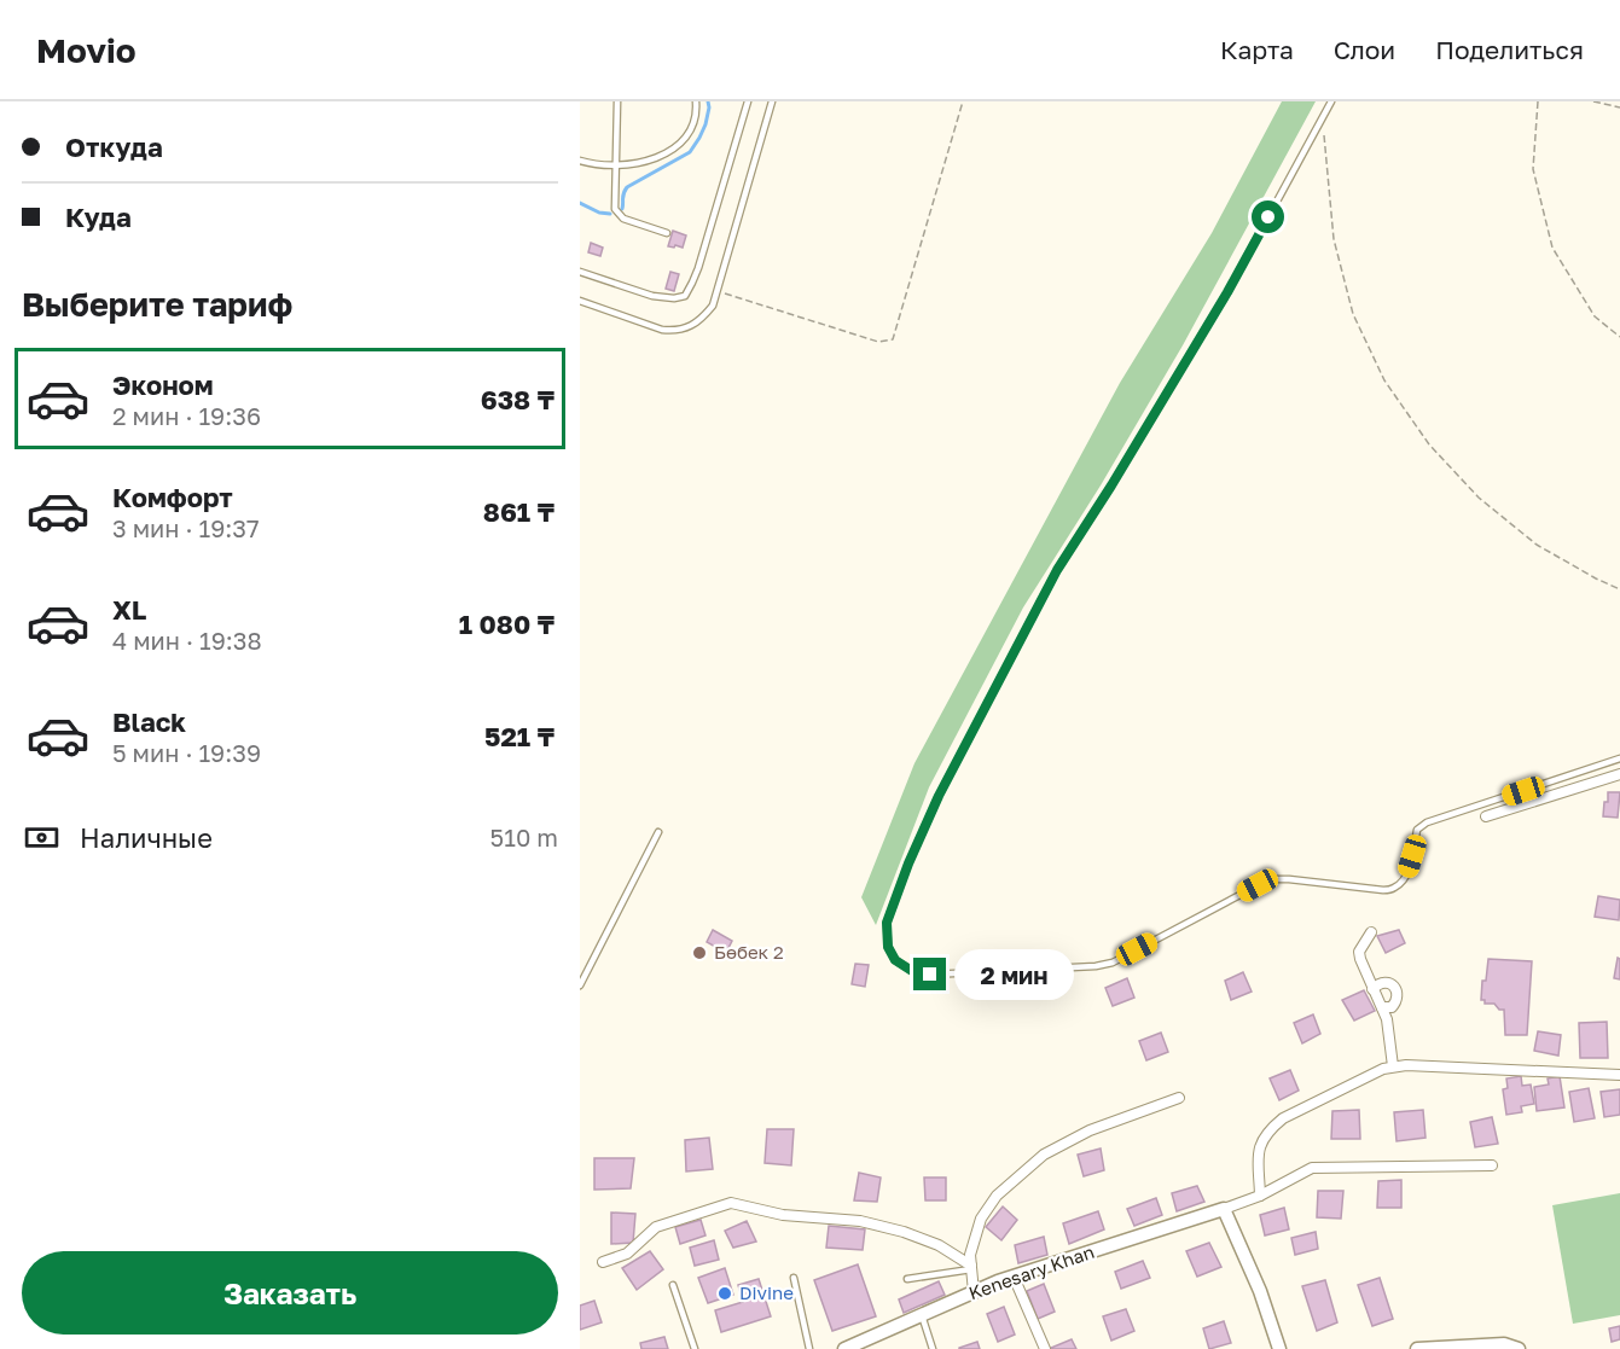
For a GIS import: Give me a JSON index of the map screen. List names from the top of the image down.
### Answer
{
  "streets": {
    "street": ["Kenesary Khan"]
  },
  "places": ["Бөбек 2", "Divine"],
  "page": {
    "header": "Movio",
    "nav": ["Карта", "Слои", "Поделиться"],
    "banner": ["Откуда", "Куда"],
    "heading": "Выберите тариф",
    "list": [
      {
        "name": "Эконом",
        "note": "2 мин · 19:36",
        "value": "638 ₸"
      },
      {
        "name": "Комфорт",
        "note": "3 мин · 19:37",
        "value": "861 ₸"
      },
      {
        "name": "XL",
        "note": "4 мин · 19:38",
        "value": "1 080 ₸"
      },
      {
        "name": "Black",
        "note": "5 мин · 19:39",
        "value": "521 ₸"
      }
    ],
    "pay": ["Наличные", "510 m"],
    "bubble": "2 мин",
    "buttons": "Заказать"
  }
}
